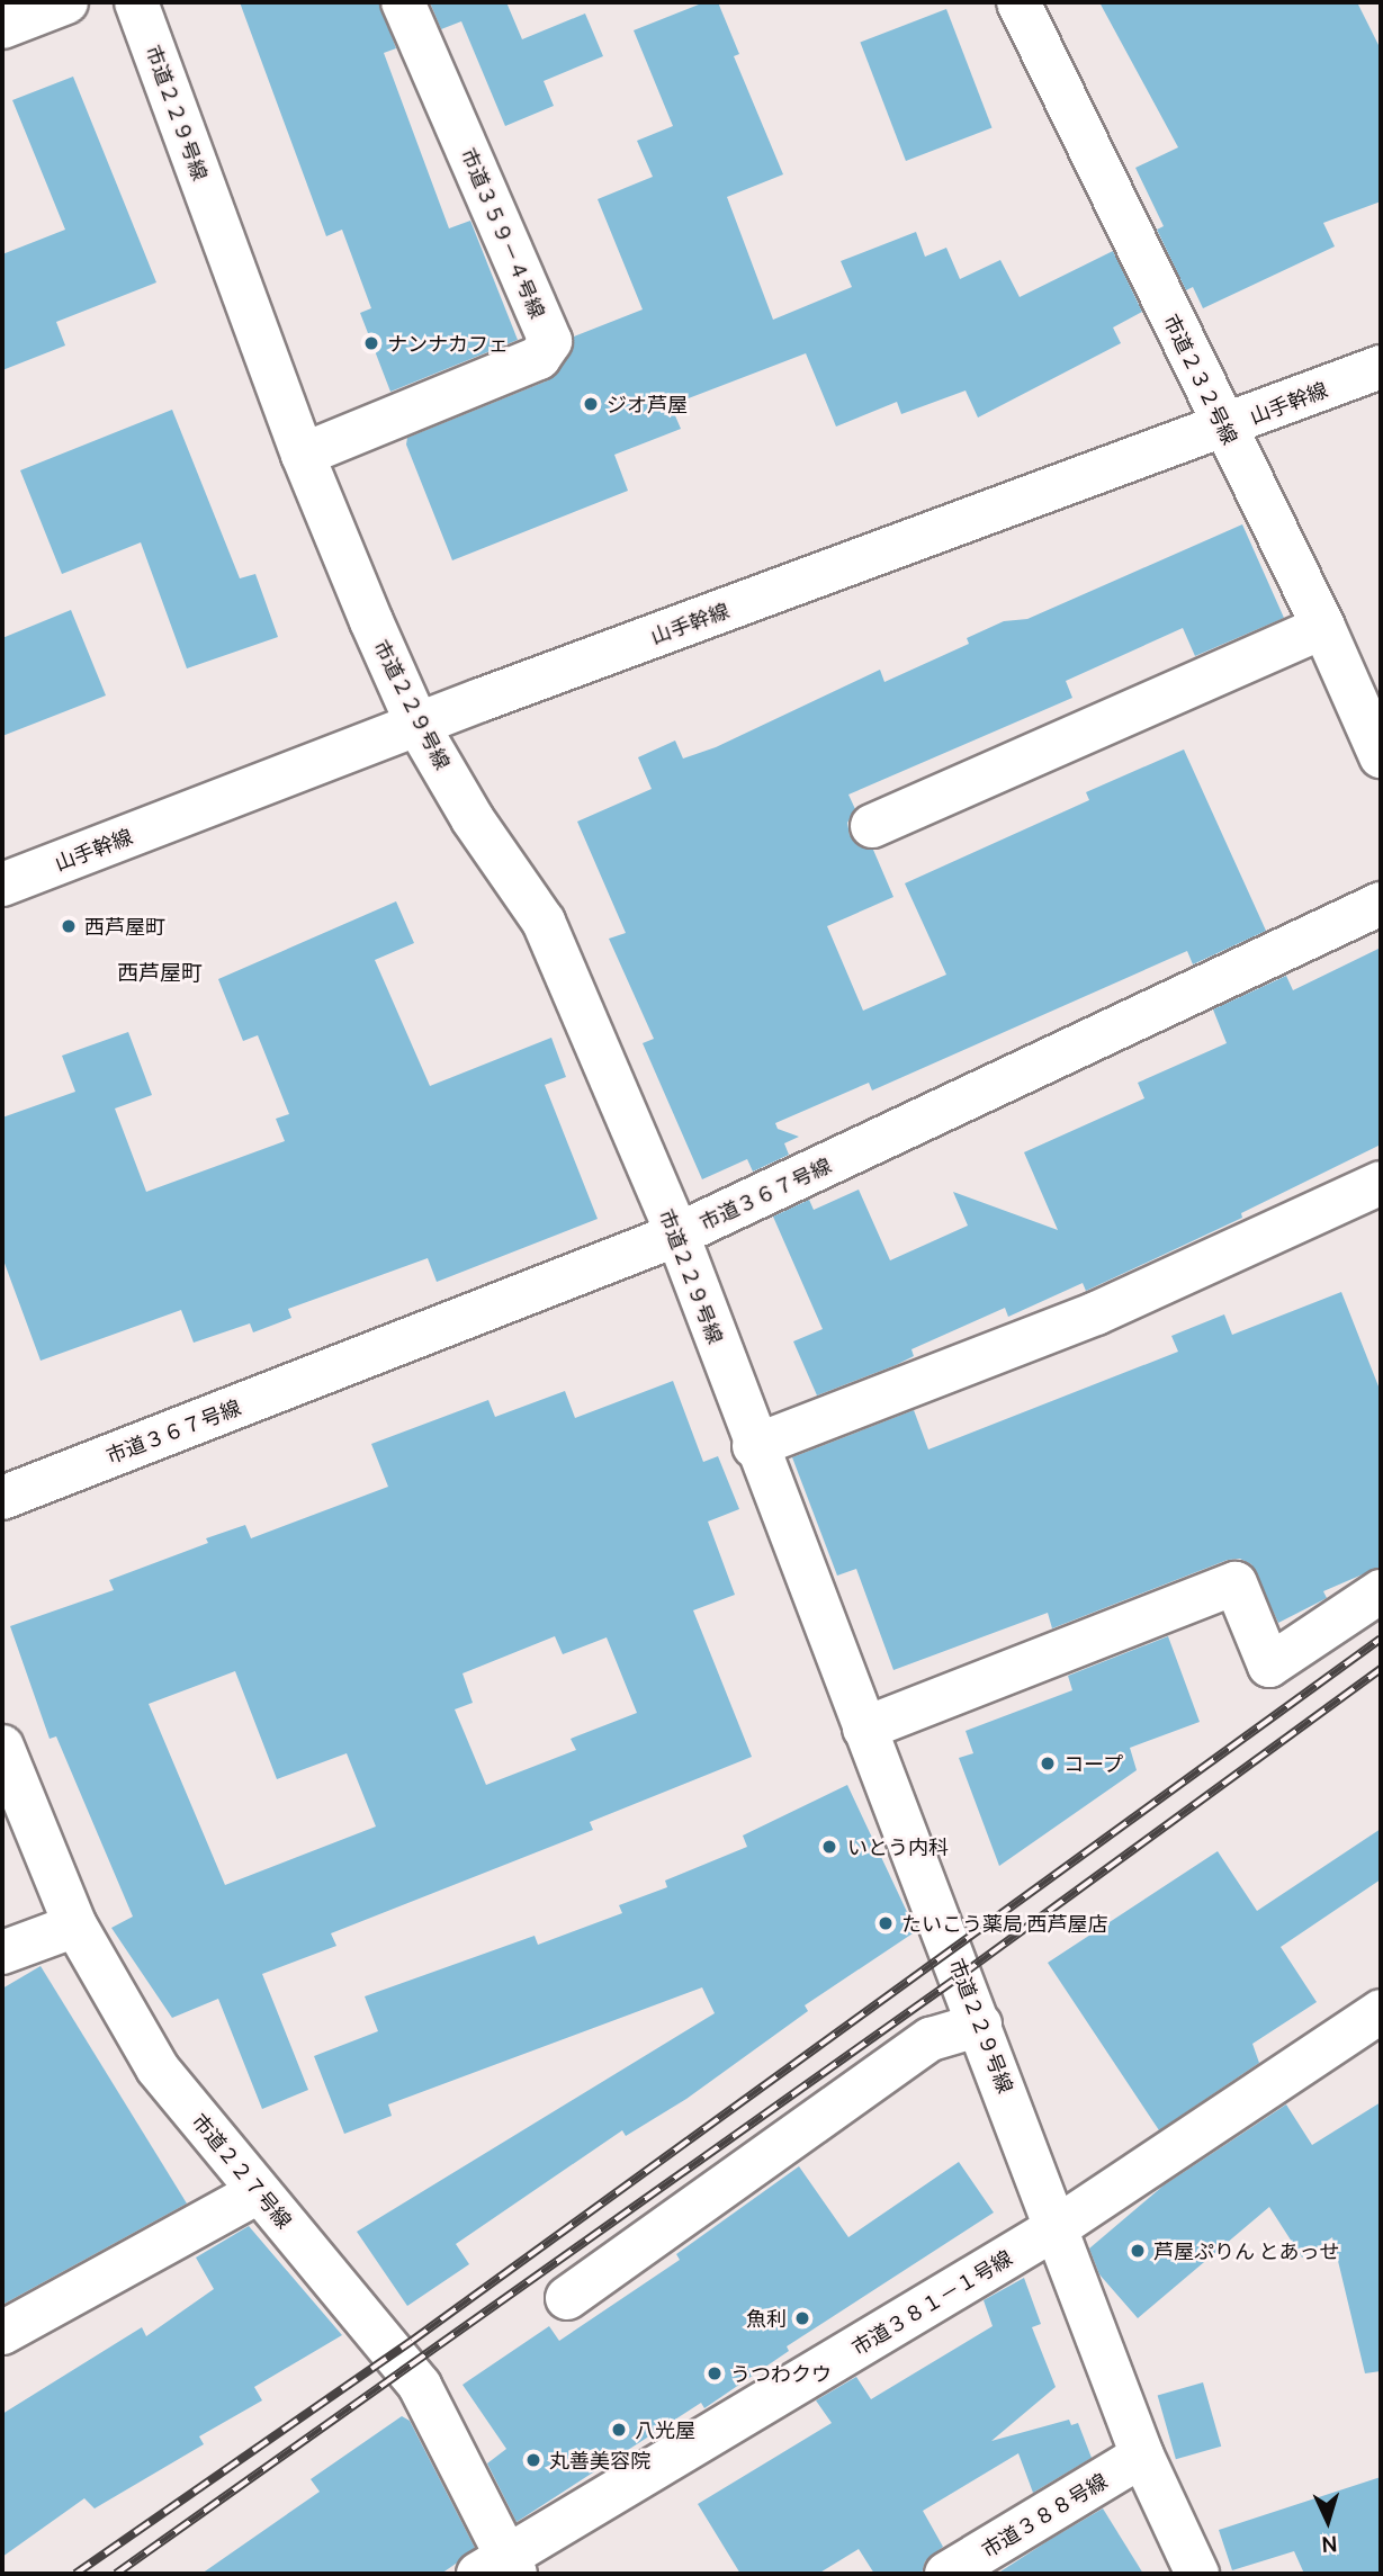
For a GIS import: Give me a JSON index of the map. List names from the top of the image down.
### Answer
{
  "streets": {
    "street": [
      "市道２２９号線",
      "市道３５９－４号線",
      "市道２３２号線",
      "山手幹線",
      "市道３６７号線",
      "市道２２７号線",
      "市道３８１－１号線",
      "市道３８８号線"
    ]
  },
  "crossings": [
    ["市道２２９号線", "市道３５９－４号線"],
    ["市道２２９号線", "山手幹線"],
    ["市道２２９号線", "市道３６７号線"],
    ["市道２２９号線", "市道３８１－１号線"],
    ["市道２２９号線", "市道３８８号線"],
    ["市道２３２号線", "山手幹線"],
    ["市道２２７号線", "市道３８１－１号線"]
  ],
  "districts": ["西芦屋町"],
  "places": [
    "ナンナカフェ",
    "ジオ芦屋",
    "西芦屋町",
    "コープ",
    "いとう内科",
    "たいこう薬局 西芦屋店",
    "芦屋ぷりん とあっせ",
    "魚利",
    "うつわクウ",
    "八光屋",
    "丸善美容院"
  ],
  "north": "bottom"
}
